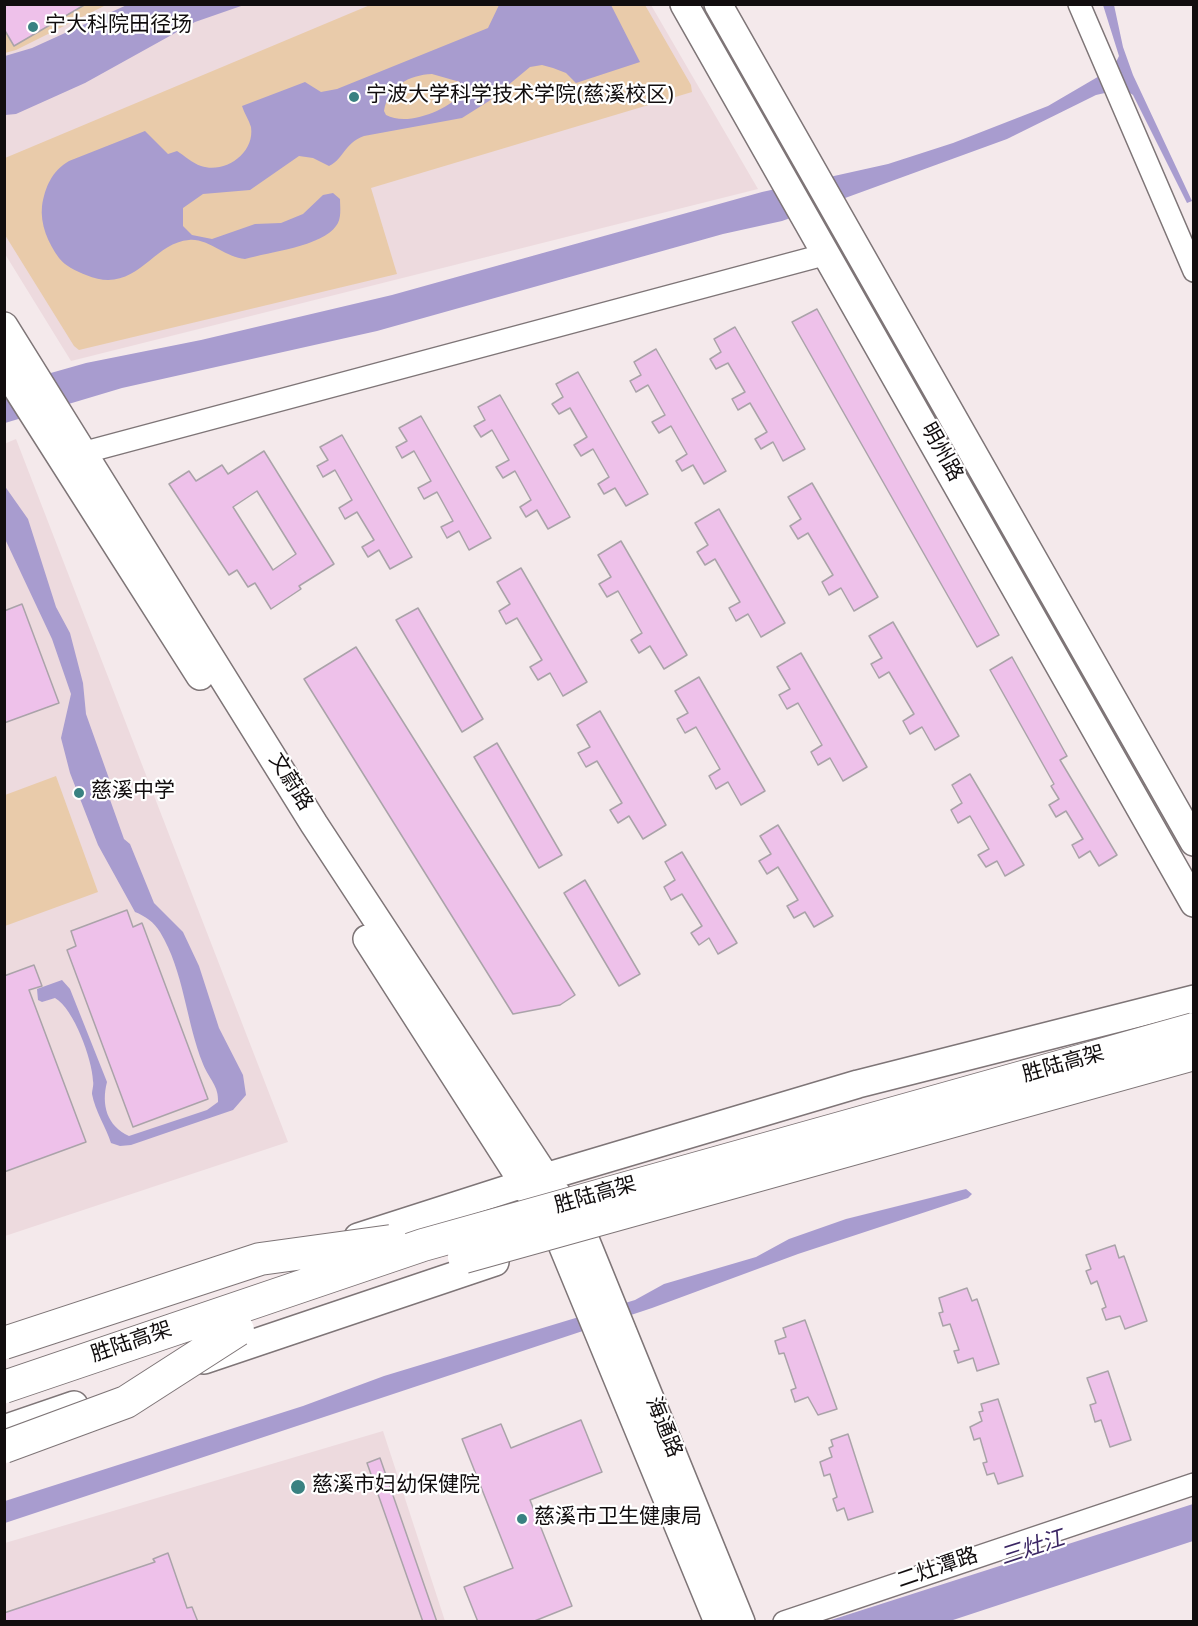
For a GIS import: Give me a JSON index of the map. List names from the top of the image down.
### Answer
{
  "streets": {
    "highway": ["胜陆高架"],
    "main road": ["明州路", "文蔚路", "海通路"],
    "street": ["二灶潭路"]
  },
  "crossings": [
    ["文蔚路", "海通路"]
  ],
  "water": ["三灶江"],
  "places": [
    "宁大科院田径场",
    "宁波大学科学技术学院(慈溪校区)",
    "慈溪中学",
    "慈溪市妇幼保健院",
    "慈溪市卫生健康局"
  ]
}
